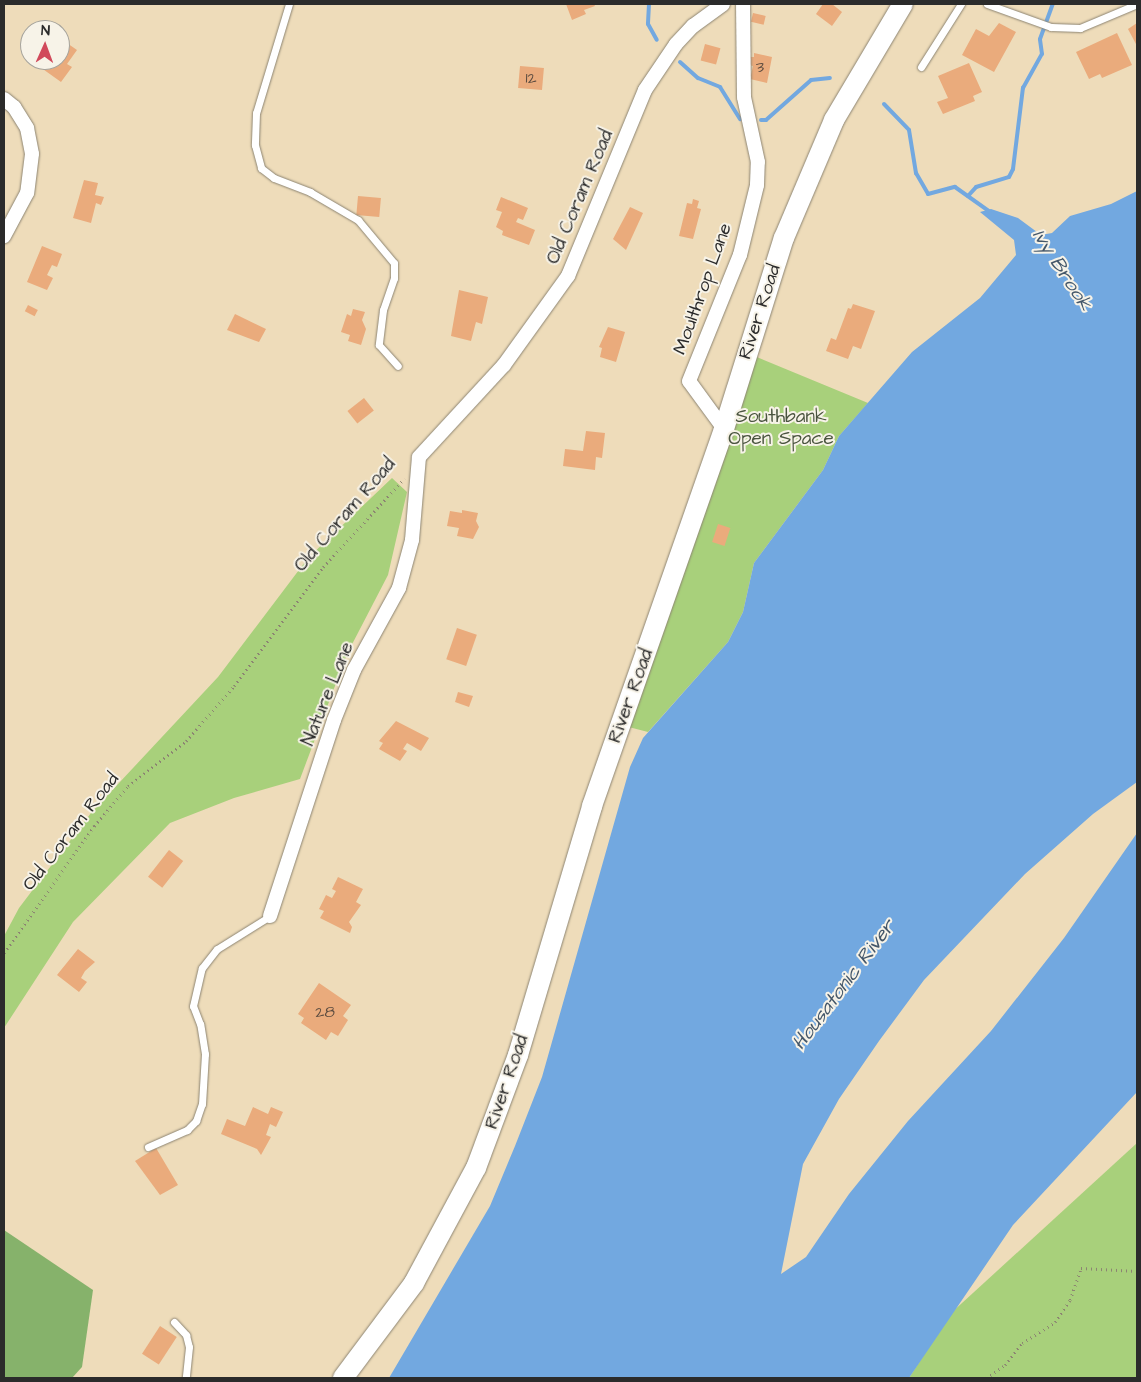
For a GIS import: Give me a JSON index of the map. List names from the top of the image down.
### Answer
{
  "streets": {
    "main road": ["River Road"],
    "street": ["Old Coram Road", "Moulthrop Lane", "Nature Lane"]
  },
  "crossings": [
    ["Old Coram Road", "Nature Lane"],
    ["Moulthrop Lane", "River Road"]
  ],
  "water": ["Ivy Brook", "Housatonic River"],
  "parks": ["Southbank Open Space"],
  "house_numbers": ["3", "12", "28"],
  "north": "top"
}
